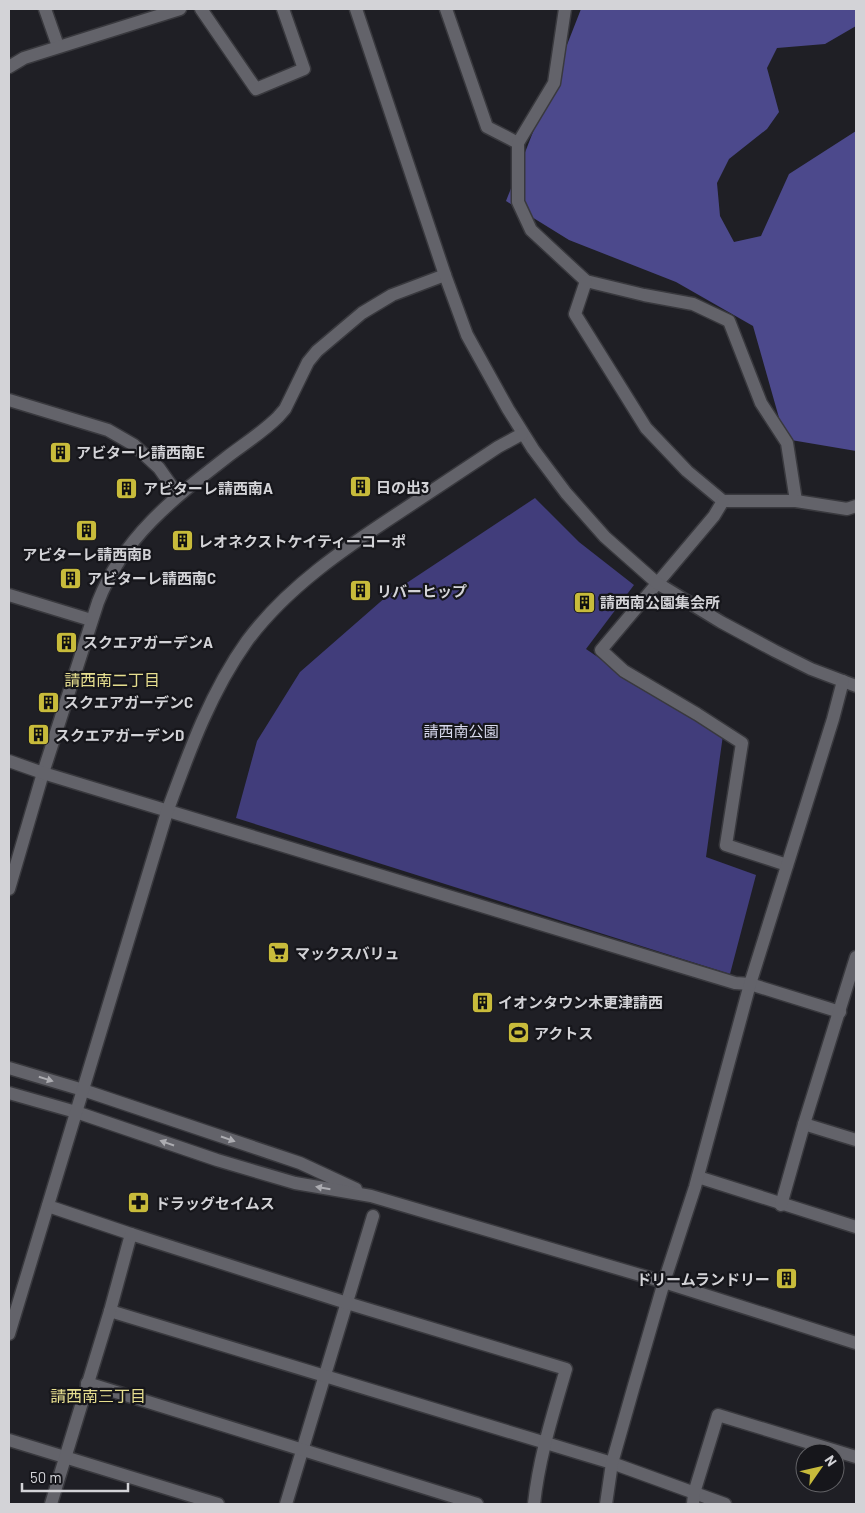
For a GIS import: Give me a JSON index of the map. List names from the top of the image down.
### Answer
{
  "districts": ["請西南二丁目", "請西南三丁目"],
  "parks": ["請西南公園"],
  "places": {
    "building": [
      "アビターレ請西南E",
      "日の出3",
      "アビターレ請西南A",
      "アビターレ請西南B",
      "レオネクストケイティーコーポ",
      "アビターレ請西南C",
      "リバーヒップ",
      "請西南公園集会所",
      "スクエアガーデンA",
      "スクエアガーデンC",
      "スクエアガーデンD",
      "イオンタウン木更津請西",
      "ドリームランドリー"
    ],
    "supermarket": ["マックスバリュ"],
    "sports": ["アクトス"],
    "pharmacy": ["ドラッグセイムス"]
  },
  "scale_bar": "50 m",
  "north": "top right"
}
